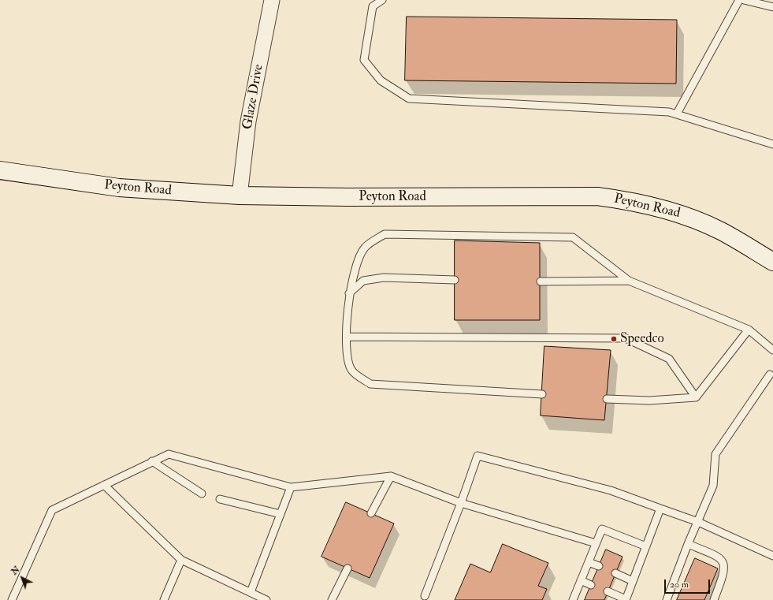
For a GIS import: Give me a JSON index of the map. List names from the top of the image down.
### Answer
{
  "streets": {
    "street": ["Glaze Drive", "Peyton Road"]
  },
  "crossings": [
    ["Glaze Drive", "Peyton Road"]
  ],
  "places": ["Speedco"],
  "scale_bar": "20 m",
  "north": "top left"
}
